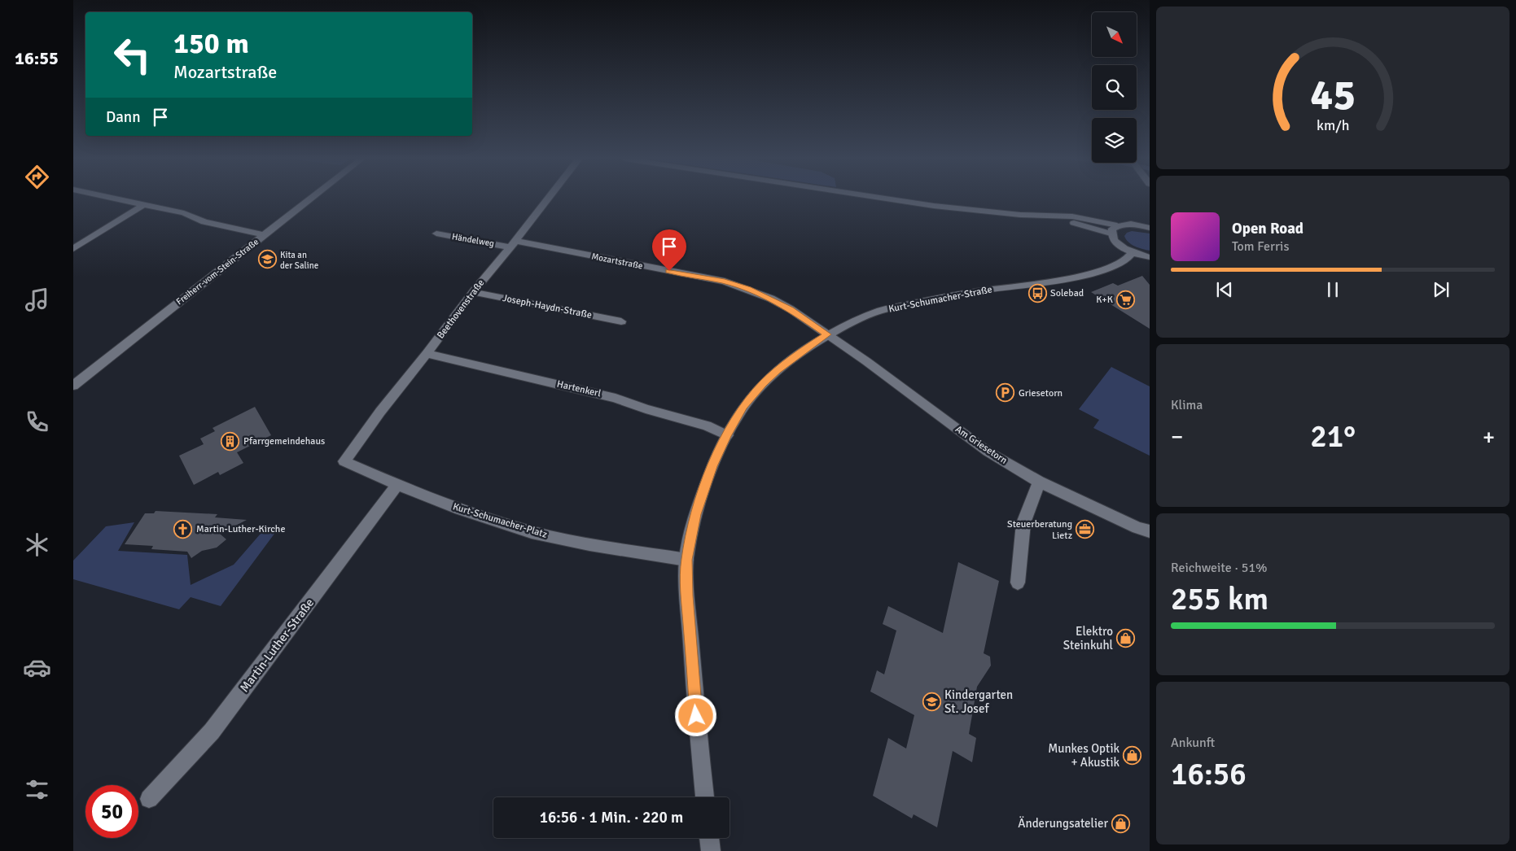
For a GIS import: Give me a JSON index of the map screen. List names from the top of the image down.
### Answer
{
  "streets": {
    "street": [
      "Händelweg",
      "Mozartstraße",
      "Freiherr-vom-Stein-Straße",
      "Kurt-Schumacher-Straße",
      "Joseph-Haydn-Straße",
      "Beethovenstraße",
      "Hartenkerl",
      "Am Griesetorn",
      "Kurt-Schumacher-Platz",
      "Martin-Luther-Straße"
    ]
  },
  "crossings": [
    ["Händelweg", "Mozartstraße"],
    ["Händelweg", "Beethovenstraße"],
    ["Mozartstraße", "Kurt-Schumacher-Straße"],
    ["Mozartstraße", "Beethovenstraße"],
    ["Mozartstraße", "Am Griesetorn"],
    ["Kurt-Schumacher-Straße", "Hartenkerl"],
    ["Kurt-Schumacher-Straße", "Am Griesetorn"],
    ["Kurt-Schumacher-Straße", "Kurt-Schumacher-Platz"],
    ["Joseph-Haydn-Straße", "Beethovenstraße"],
    ["Beethovenstraße", "Hartenkerl"],
    ["Beethovenstraße", "Kurt-Schumacher-Platz"],
    ["Kurt-Schumacher-Platz", "Martin-Luther-Straße"]
  ],
  "places": {
    "school or university": ["Kita an der Saline", "Kindergarten St. Josef"],
    "bus stop": ["Solebad"],
    "supermarket": ["K+K"],
    "parking": ["Griesetorn"],
    "building": ["Pfarrgemeindehaus"],
    "church": ["Martin-Luther-Kirche"],
    "office": ["Steuerberatung Lietz"],
    "shop": ["Elektro Steinkuhl", "Munkes Optik + Akustik", "Änderungsatelier"]
  },
  "north": "bottom right",
  "page": {
    "tabs": "16:55",
    "turn": ["150 m", "Mozartstraße"],
    "then": "Dann",
    "song": ["Open Road", "Tom Ferris"],
    "tile": [
      "Klima",
      ["Reichweite · 51%", "255 km"],
      ["Ankunft", "16:56"]
    ],
    "heat": ["−", "21°", "+"],
    "limit": "50",
    "trip": "16:56 · 1 Min. · 220 m",
    "gauge": ["45", "km/h"]
  }
}
